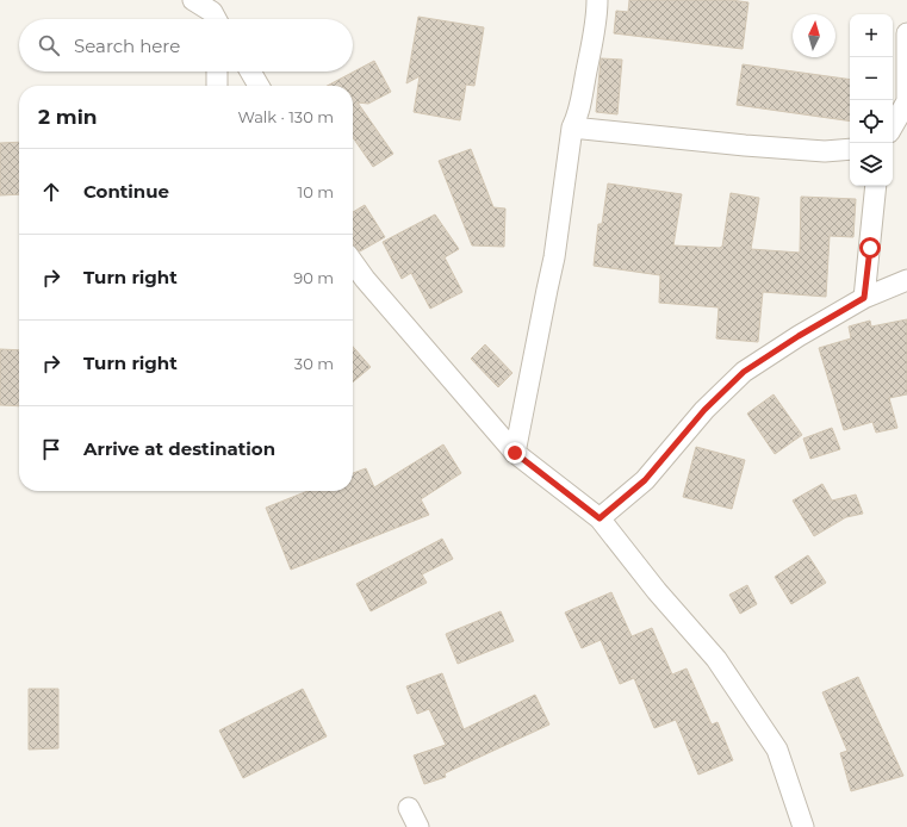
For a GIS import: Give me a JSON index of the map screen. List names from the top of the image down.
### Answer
{
  "north": "top",
  "page": {
    "map_buttons": ["+", "−"],
    "search": "Search here",
    "heading": ["2 min", "Walk · 130 m"],
    "list": [
      ["Continue", "10 m"],
      ["Turn right", "90 m"],
      ["Turn right", "30 m"],
      "Arrive at destination"
    ]
  }
}
